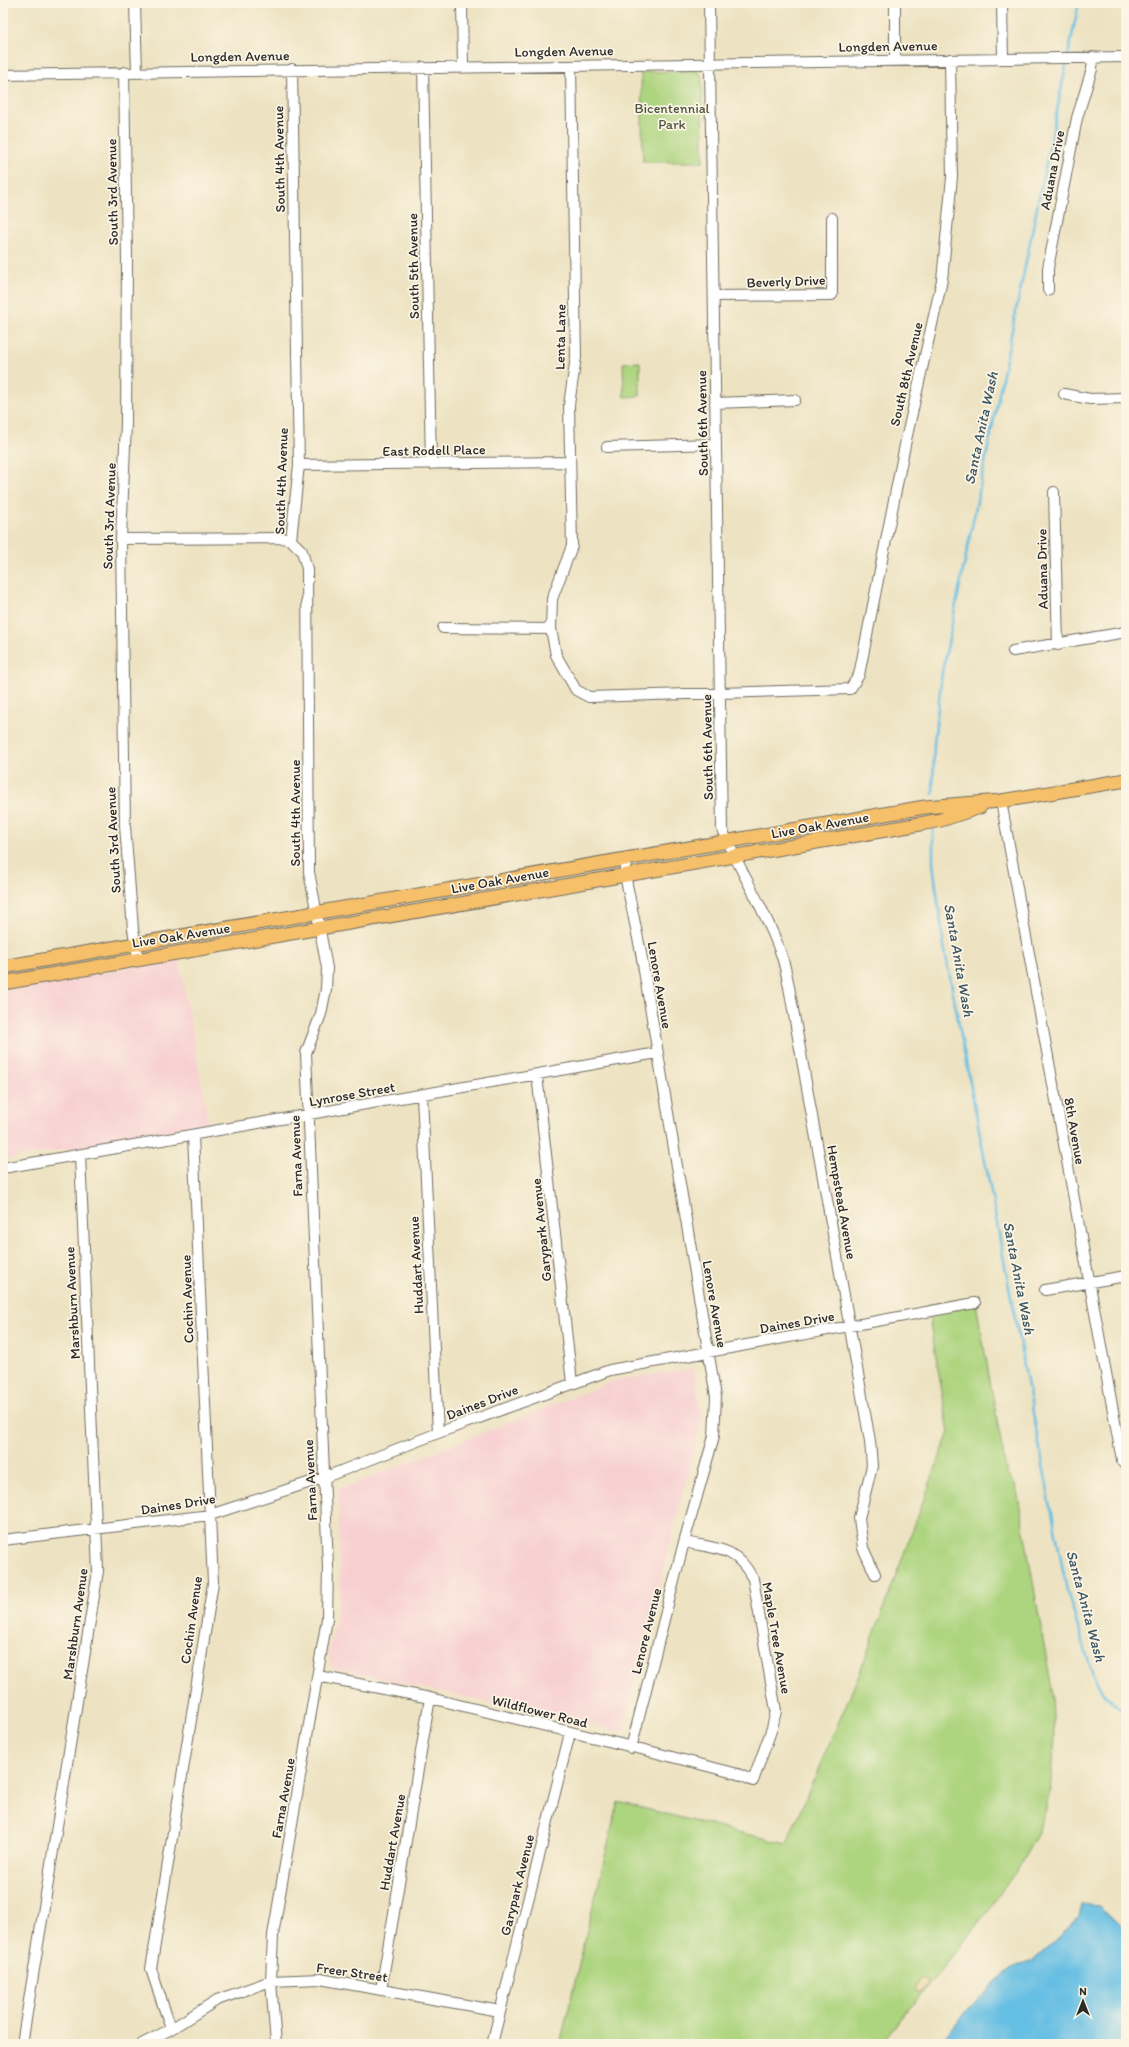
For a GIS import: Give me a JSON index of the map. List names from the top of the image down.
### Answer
{
  "streets": {
    "main road": ["Live Oak Avenue"],
    "street": [
      "Longden Avenue",
      "South 4th Avenue",
      "Aduana Drive",
      "South 3rd Avenue",
      "South 5th Avenue",
      "Beverly Drive",
      "Lenta Lane",
      "South 8th Avenue",
      "South 6th Avenue",
      "East Rodell Place",
      "Lenore Avenue",
      "Lynrose Street",
      "8th Avenue",
      "Farna Avenue",
      "Hempstead Avenue",
      "Garypark Avenue",
      "Huddart Avenue",
      "Cochin Avenue",
      "Marshburn Avenue",
      "Daines Drive",
      "Maple Tree Avenue",
      "Wildflower Road",
      "Freer Street"
    ]
  },
  "crossings": [
    ["Longden Avenue", "South 4th Avenue"],
    ["Longden Avenue", "Aduana Drive"],
    ["Longden Avenue", "South 3rd Avenue"],
    ["Longden Avenue", "South 5th Avenue"],
    ["Longden Avenue", "Lenta Lane"],
    ["Longden Avenue", "South 8th Avenue"],
    ["Longden Avenue", "South 6th Avenue"],
    ["South 4th Avenue", "East Rodell Place"],
    ["South 4th Avenue", "Live Oak Avenue"],
    ["South 4th Avenue", "Farna Avenue"],
    ["South 3rd Avenue", "Live Oak Avenue"],
    ["South 5th Avenue", "East Rodell Place"],
    ["Beverly Drive", "South 6th Avenue"],
    ["Lenta Lane", "South 8th Avenue"],
    ["Lenta Lane", "South 6th Avenue"],
    ["Lenta Lane", "East Rodell Place"],
    ["South 6th Avenue", "Live Oak Avenue"],
    ["South 6th Avenue", "Hempstead Avenue"],
    ["Live Oak Avenue", "Lenore Avenue"],
    ["Live Oak Avenue", "8th Avenue"],
    ["Live Oak Avenue", "Farna Avenue"],
    ["Live Oak Avenue", "Hempstead Avenue"],
    ["Lenore Avenue", "Lynrose Street"],
    ["Lenore Avenue", "Daines Drive"],
    ["Lenore Avenue", "Maple Tree Avenue"],
    ["Lenore Avenue", "Wildflower Road"],
    ["Lynrose Street", "Farna Avenue"],
    ["Lynrose Street", "Garypark Avenue"],
    ["Lynrose Street", "Huddart Avenue"],
    ["Lynrose Street", "Cochin Avenue"],
    ["Lynrose Street", "Marshburn Avenue"],
    ["Farna Avenue", "Daines Drive"],
    ["Farna Avenue", "Wildflower Road"],
    ["Farna Avenue", "Freer Street"],
    ["Hempstead Avenue", "Daines Drive"],
    ["Garypark Avenue", "Daines Drive"],
    ["Garypark Avenue", "Wildflower Road"],
    ["Garypark Avenue", "Freer Street"],
    ["Huddart Avenue", "Daines Drive"],
    ["Huddart Avenue", "Wildflower Road"],
    ["Huddart Avenue", "Freer Street"],
    ["Cochin Avenue", "Daines Drive"],
    ["Cochin Avenue", "Freer Street"],
    ["Marshburn Avenue", "Daines Drive"],
    ["Maple Tree Avenue", "Wildflower Road"]
  ],
  "water": ["Santa Anita Wash"],
  "parks": ["Bicentennial Park"],
  "north": "top"
}
